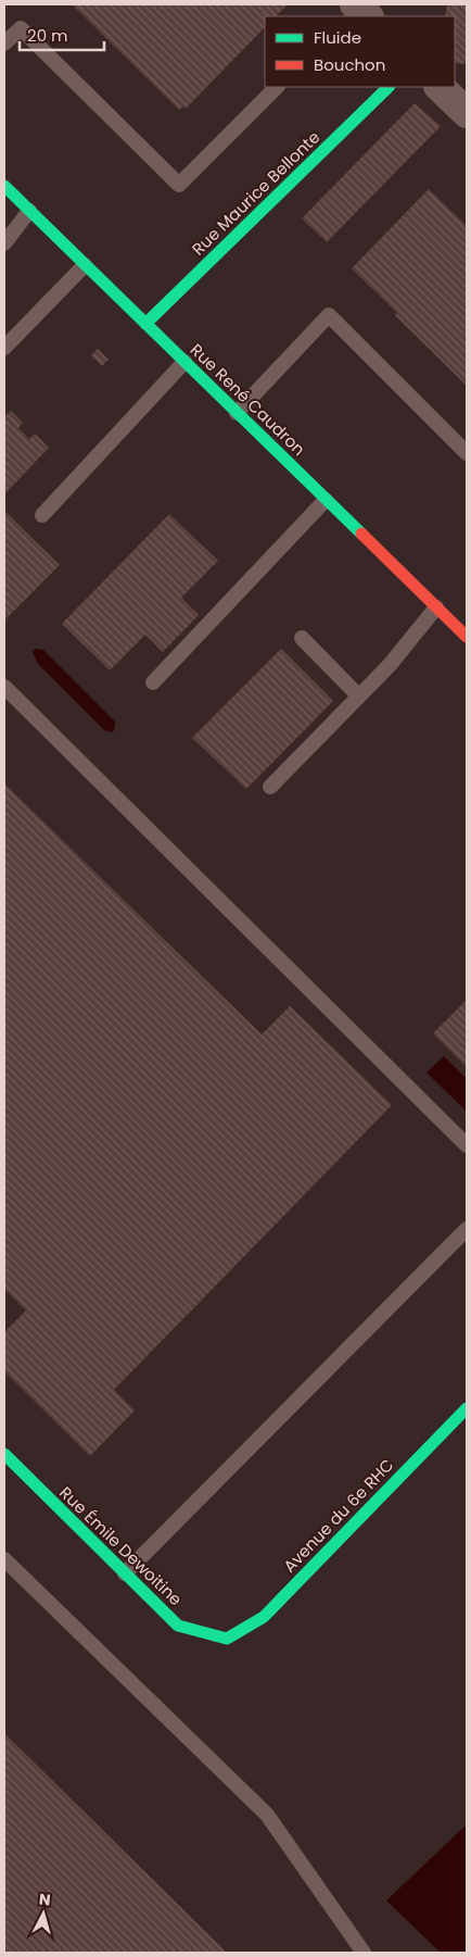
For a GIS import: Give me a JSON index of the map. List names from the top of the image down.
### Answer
{
  "streets": {
    "street": [
      "Rue Maurice Bellonte",
      "Rue René Caudron",
      "Avenue du 6e RHC",
      "Rue Émile Dewoitine"
    ]
  },
  "crossings": [
    ["Rue Maurice Bellonte", "Rue René Caudron"],
    ["Avenue du 6e RHC", "Rue Émile Dewoitine"]
  ],
  "legend": ["Fluide", "Bouchon"],
  "scale_bar": "20 m",
  "north": "top"
}
